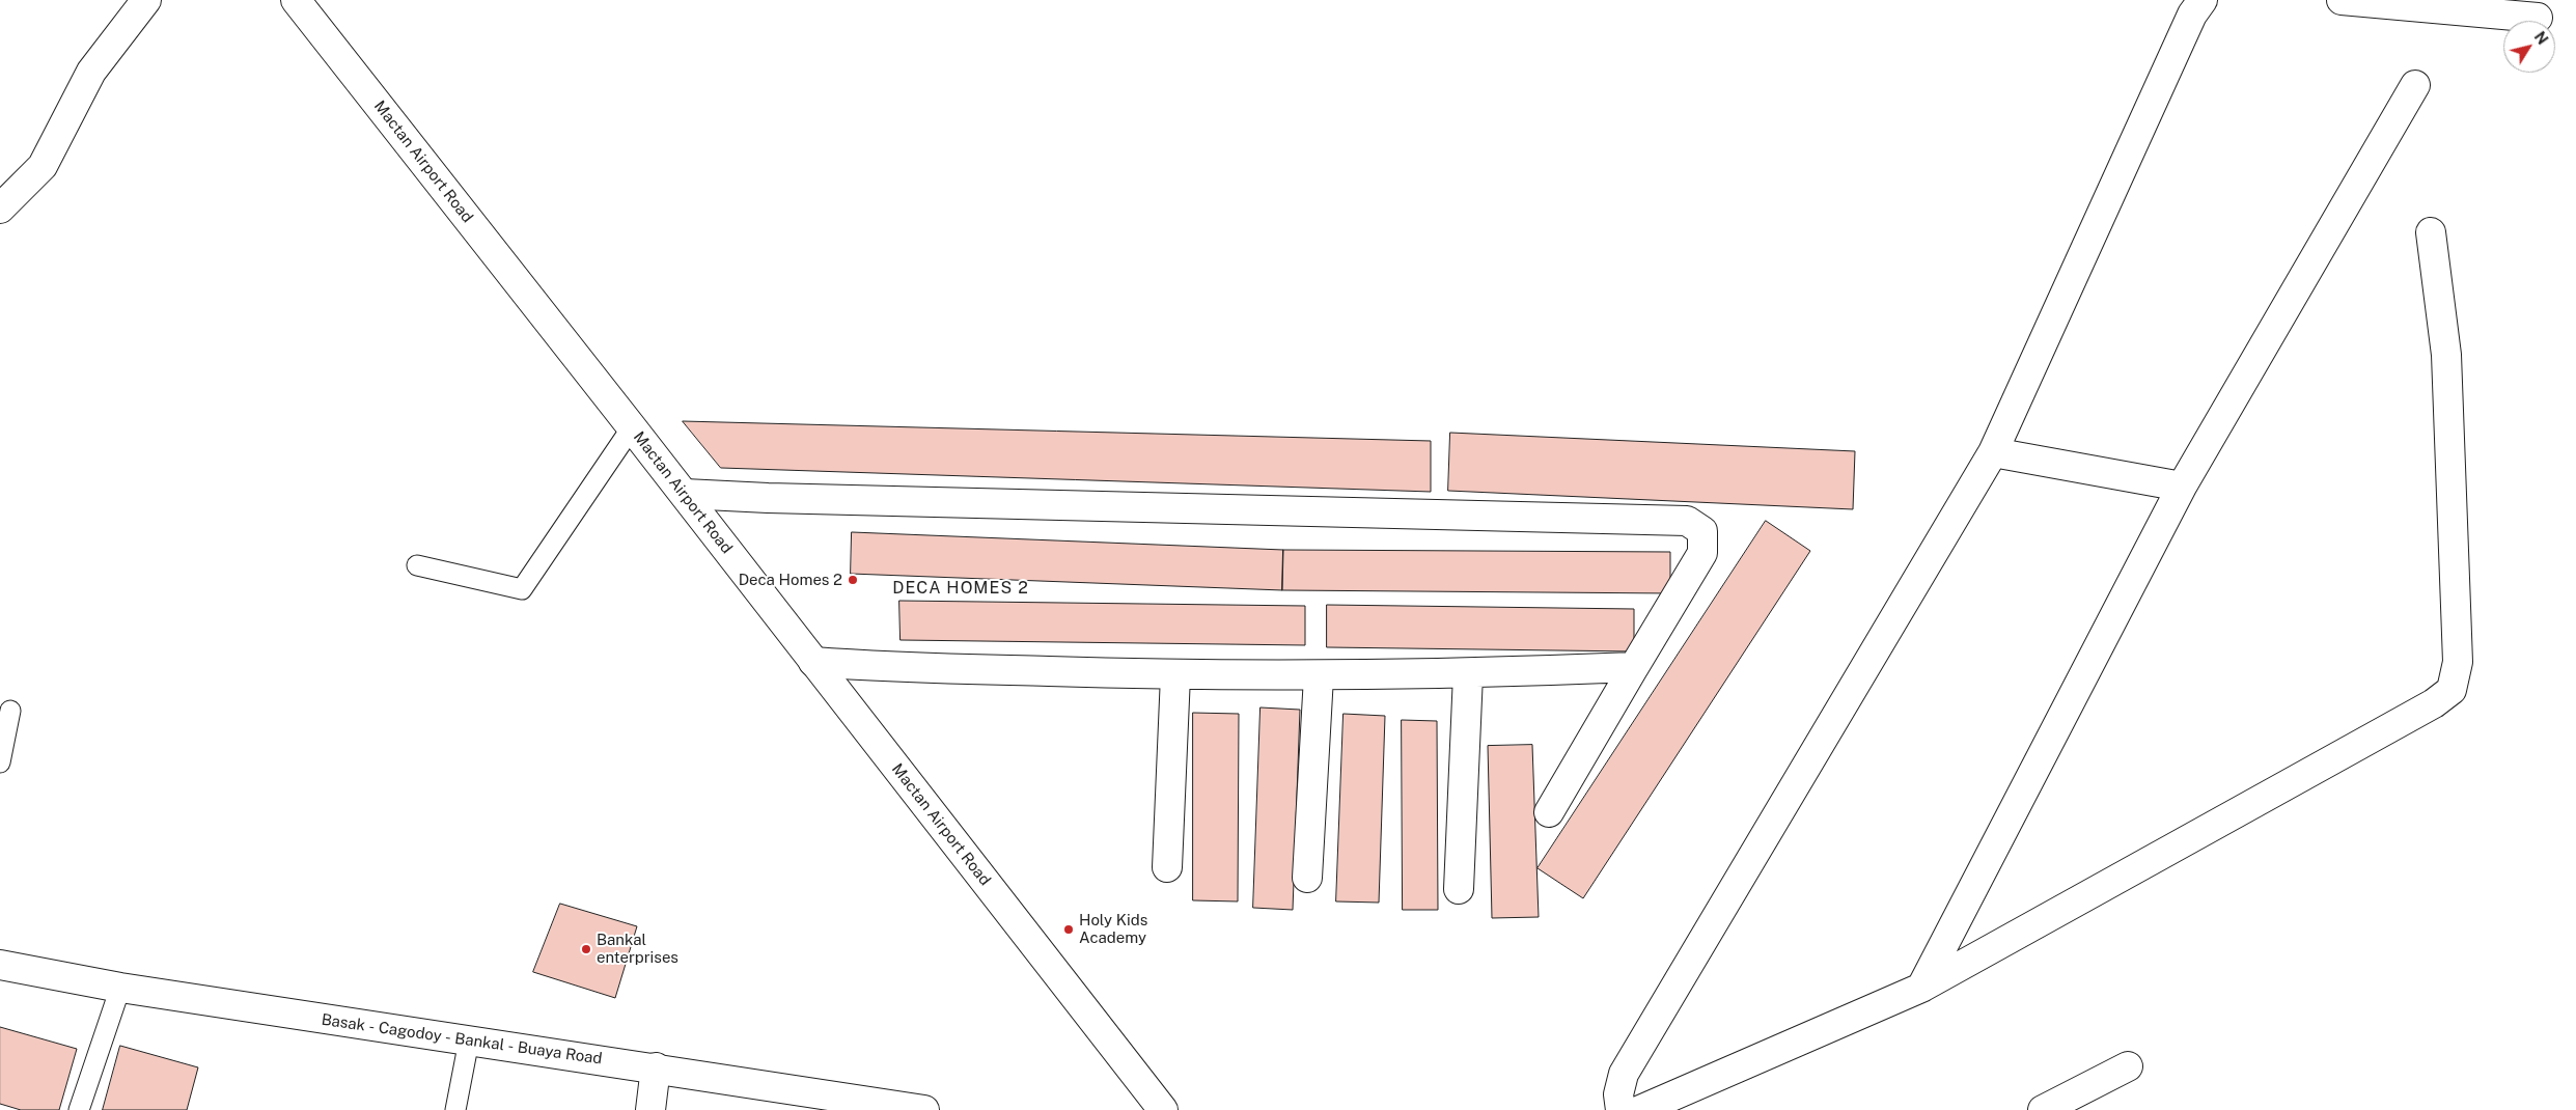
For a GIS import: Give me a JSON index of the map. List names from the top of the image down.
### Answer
{
  "streets": {
    "street": ["Mactan Airport Road", "Basak - Cagodoy - Bankal - Buaya Road"]
  },
  "districts": ["DECA HOMES 2"],
  "places": ["Deca Homes 2", "Holy Kids Academy", "Bankal enterprises"],
  "north": "top right"
}
